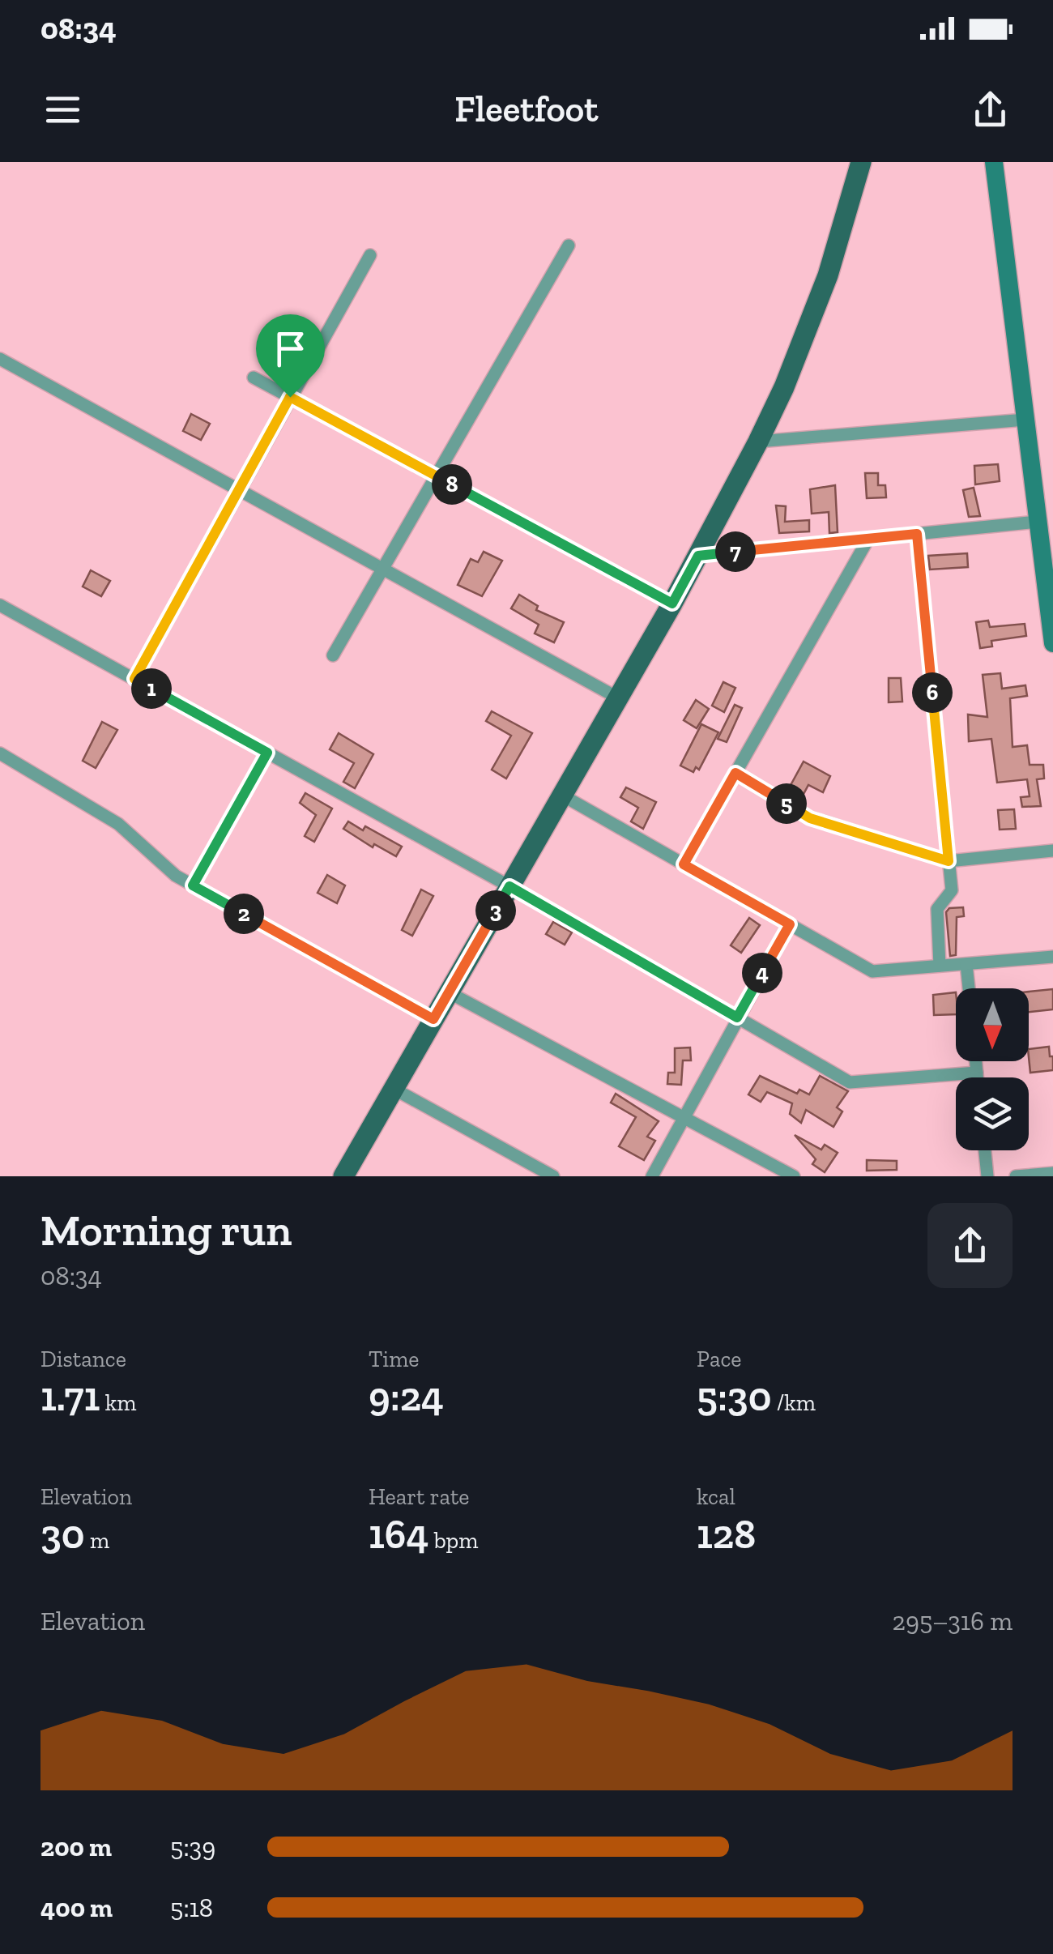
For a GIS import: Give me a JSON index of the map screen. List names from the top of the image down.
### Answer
{
  "north": "bottom",
  "page": {
    "status": "08:34",
    "header": "Fleetfoot",
    "pins": [
      "8",
      "7",
      "1",
      "6",
      "5",
      "3",
      "2",
      "4"
    ],
    "heading": ["Morning run", "08:34"],
    "stats": [
      ["Distance", "1.71 km"],
      ["Time", "9:24"],
      ["Pace", "5:30 /km"],
      ["Elevation", "30 m"],
      ["Heart rate", "164 bpm"],
      ["kcal", "128"]
    ],
    "chart": ["Elevation", "295–316 m"],
    "list": [
      {
        "name": "200 m",
        "note": "5:39"
      },
      {
        "name": "400 m",
        "note": "5:18"
      }
    ]
  }
}
